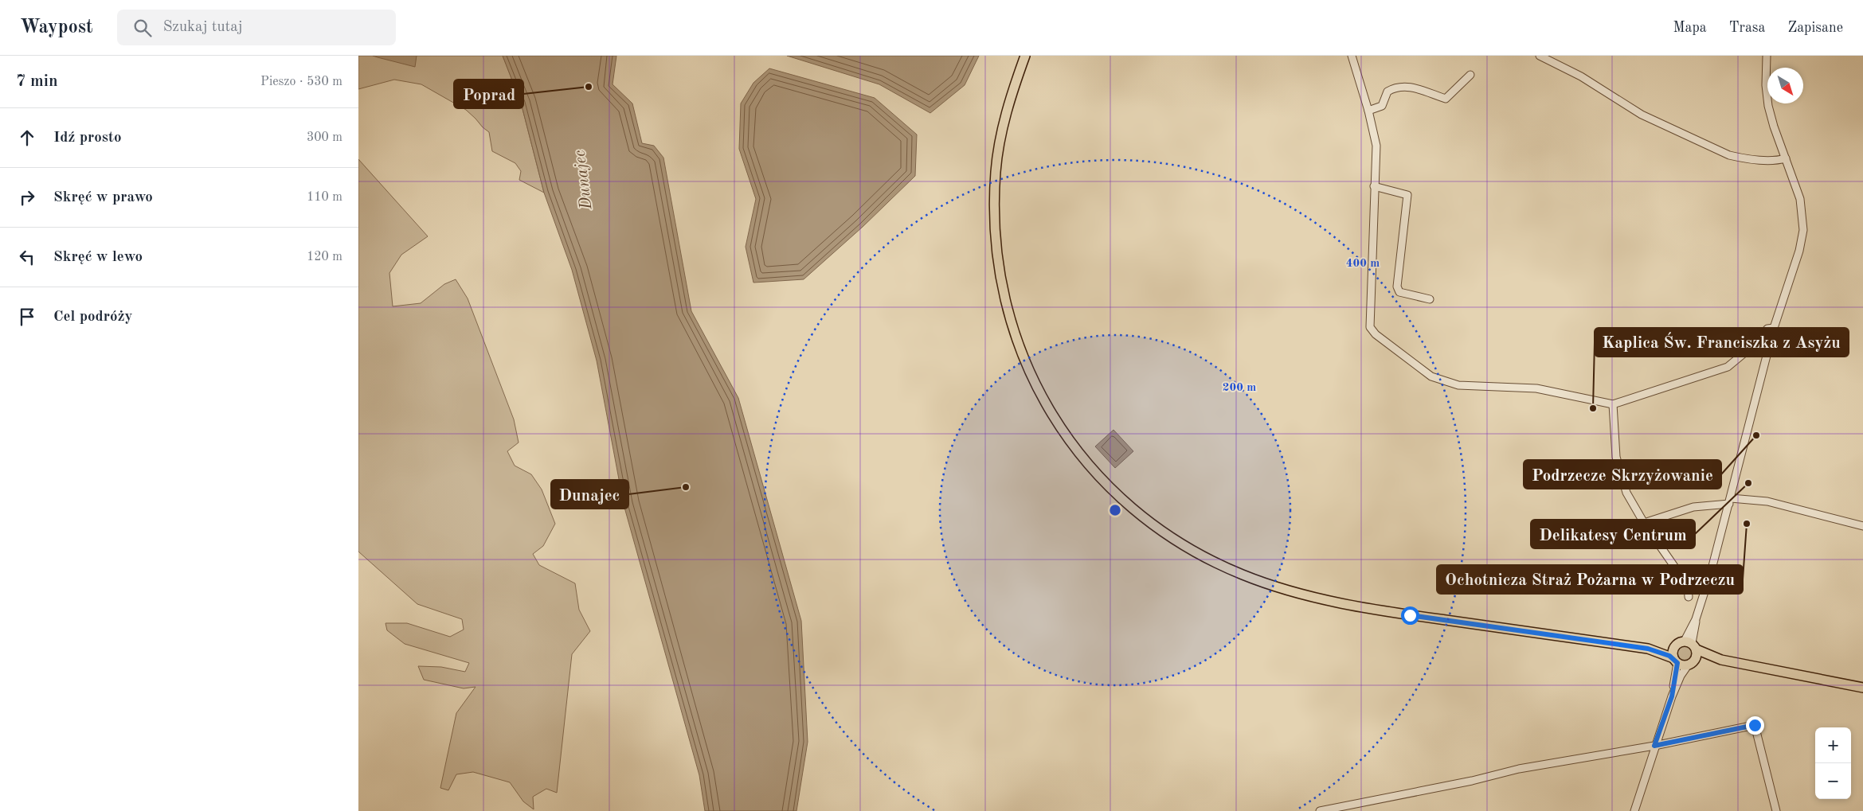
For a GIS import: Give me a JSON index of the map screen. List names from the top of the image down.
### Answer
{
  "water": ["Dunajec"],
  "places": [
    "Poprad",
    "Kaplica Św. Franciszka z Asyżu",
    "Podrzecze Skrzyżowanie",
    "Delikatesy Centrum",
    "Dunajec",
    "Ochotnicza Straż Pożarna w Podrzeczu"
  ],
  "north": "bottom right",
  "page": {
    "header": "Waypost",
    "search": "Szukaj tutaj",
    "nav": ["Mapa", "Trasa", "Zapisane"],
    "heading": ["7 min", "Pieszo · 530 m"],
    "list": [
      ["Idź prosto", "300 m"],
      ["Skręć w prawo", "110 m"],
      ["Skręć w lewo", "120 m"],
      "Cel podróży"
    ],
    "map_buttons": ["+", "−"]
  },
  "rings": ["400 m", "200 m"]
}
